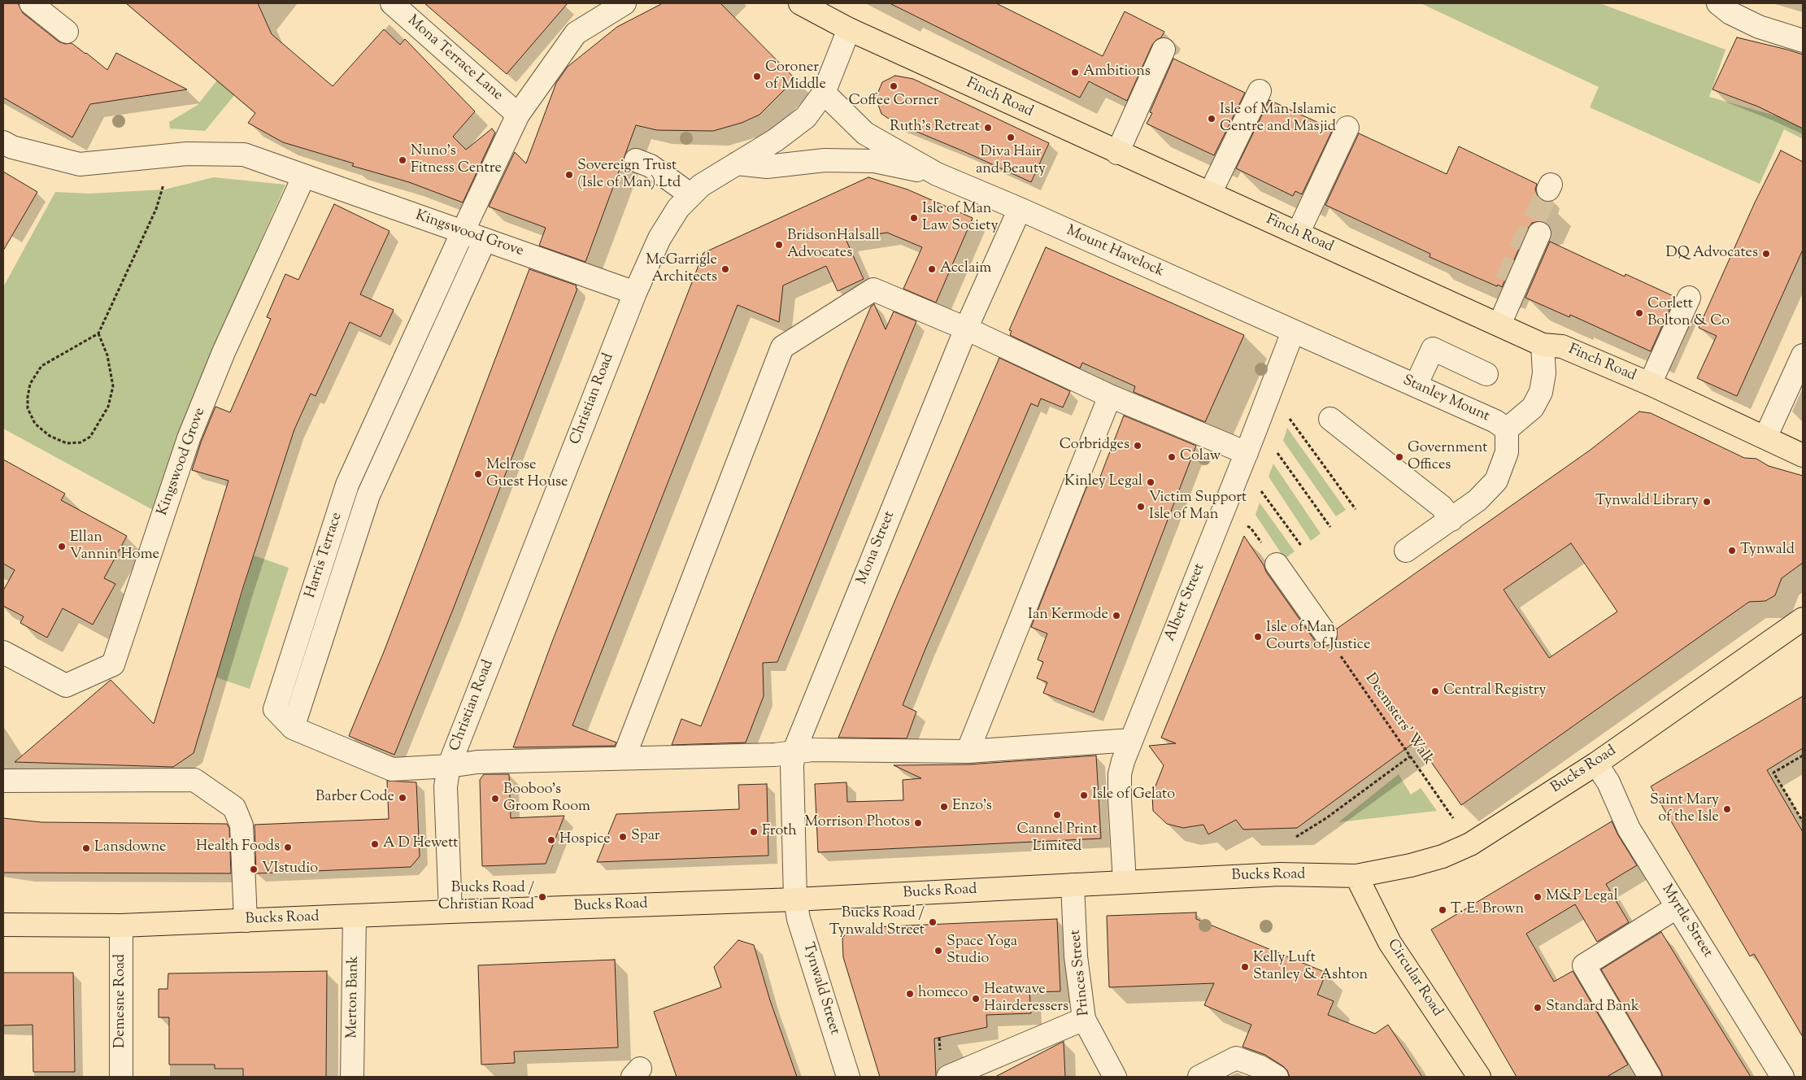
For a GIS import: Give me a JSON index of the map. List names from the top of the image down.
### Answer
{
  "streets": {
    "main road": ["Finch Road", "Bucks Road", "Circular Road"],
    "street": [
      "Mona Terrace Lane",
      "Kingswood Grove",
      "Mount Havelock",
      "Christian Road",
      "Stanley Mount",
      "Mona Street",
      "Harris Terrace",
      "Albert Street",
      "Myrtle Street",
      "Princes Street",
      "Tynwald Street",
      "Merton Bank",
      "Demesne Road"
    ],
    "path": ["Deemsters' Walk"]
  },
  "crossings": [
    ["Finch Road", "Christian Road"],
    ["Kingswood Grove", "Christian Road"],
    ["Kingswood Grove", "Harris Terrace"],
    ["Mount Havelock", "Christian Road"],
    ["Mount Havelock", "Stanley Mount"],
    ["Mount Havelock", "Mona Street"],
    ["Mount Havelock", "Albert Street"],
    ["Christian Road", "Harris Terrace"],
    ["Christian Road", "Bucks Road"],
    ["Stanley Mount", "Albert Street"],
    ["Mona Street", "Harris Terrace"],
    ["Mona Street", "Bucks Road"],
    ["Mona Street", "Tynwald Street"],
    ["Harris Terrace", "Albert Street"],
    ["Albert Street", "Bucks Road"],
    ["Bucks Road", "Myrtle Street"],
    ["Bucks Road", "Princes Street"],
    ["Bucks Road", "Circular Road"],
    ["Bucks Road", "Tynwald Street"],
    ["Bucks Road", "Merton Bank"],
    ["Bucks Road", "Demesne Road"]
  ],
  "places": [
    "Ambitions",
    "Coroner of Middle",
    "Coffee Corner",
    "Isle of Man Islamic Centre and Masjid",
    "Ruth's Retreat",
    "Diva Hair and Beauty",
    "Nuno's Fitness Centre",
    "Sovereign Trust (Isle of Man) Ltd",
    "Isle of Man Law Society",
    "BridsonHalsall Advocates",
    "DQ Advocates",
    "McGarrigle Architects",
    "Acclaim",
    "Corlett Bolton & Co",
    "Corbridges",
    "Colaw",
    "Government Offices",
    "Melrose Guest House",
    "Kinley Legal",
    "Tynwald Library",
    "Victim Support Isle of Man",
    "Ellan Vannin Home",
    "Tynwald",
    "Ian Kermode",
    "Isle of Man Courts of Justice",
    "Central Registry",
    "Isle of Gelato",
    "Barber Code",
    "Booboo's Groom Room",
    "Enzo's",
    "Saint Mary of the Isle",
    "Cannel Print Limited",
    "Morrison Photos",
    "Froth",
    "Spar",
    "Hospice",
    "A D Hewett",
    "Health Foods",
    "Lansdowne",
    "VIstudio",
    "Bucks Road / Christian Road",
    "M&P Legal",
    "T. E. Brown",
    "Bucks Road / Tynwald Street",
    "Space Yoga Studio",
    "Kelly Luft Stanley & Ashton",
    "homeco",
    "Heatwave Hairderessers",
    "Standard Bank"
  ]
}
